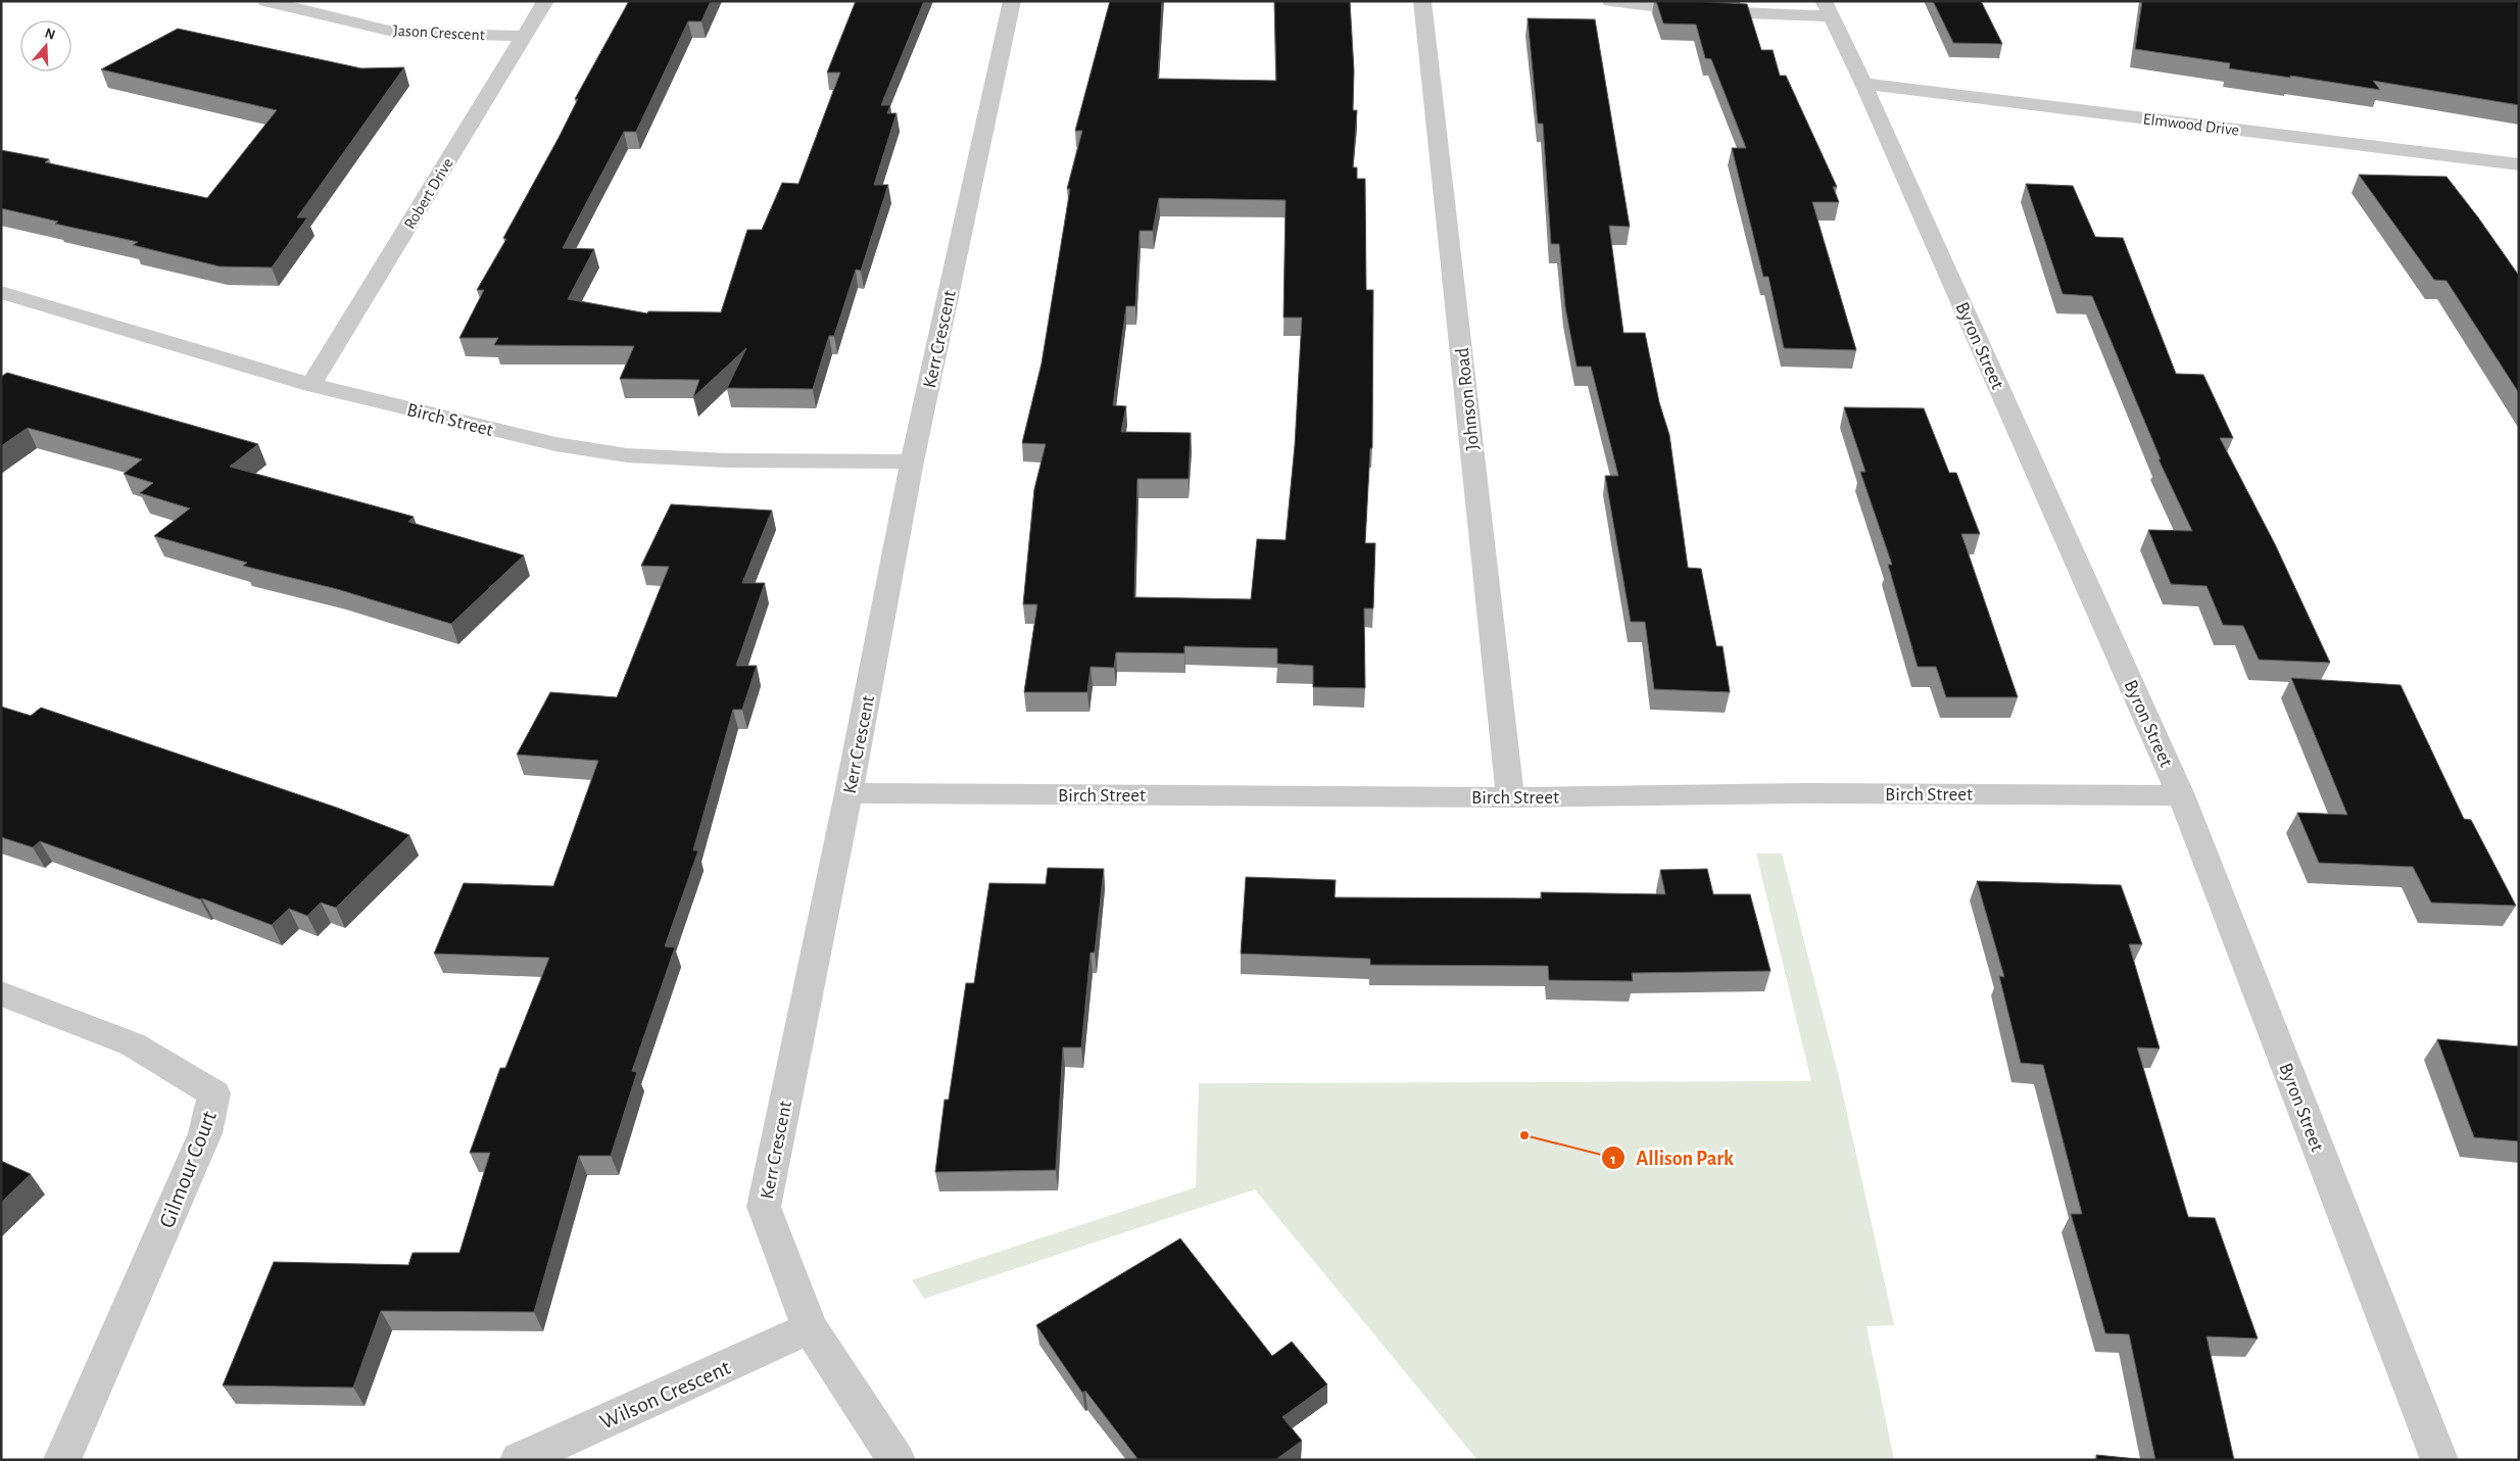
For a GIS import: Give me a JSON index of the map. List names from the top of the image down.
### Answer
{
  "streets": {
    "street": [
      "Jason Crescent",
      "Elmwood Drive",
      "Robert Drive",
      "Kerr Crescent",
      "Byron Street",
      "Johnson Road",
      "Birch Street",
      "Gilmour Court",
      "Wilson Crescent"
    ]
  },
  "crossings": [
    ["Jason Crescent", "Robert Drive"],
    ["Elmwood Drive", "Byron Street"],
    ["Robert Drive", "Birch Street"],
    ["Kerr Crescent", "Birch Street"],
    ["Kerr Crescent", "Wilson Crescent"],
    ["Byron Street", "Birch Street"],
    ["Johnson Road", "Birch Street"]
  ],
  "places": ["Allison Park"],
  "north": "top"
}
